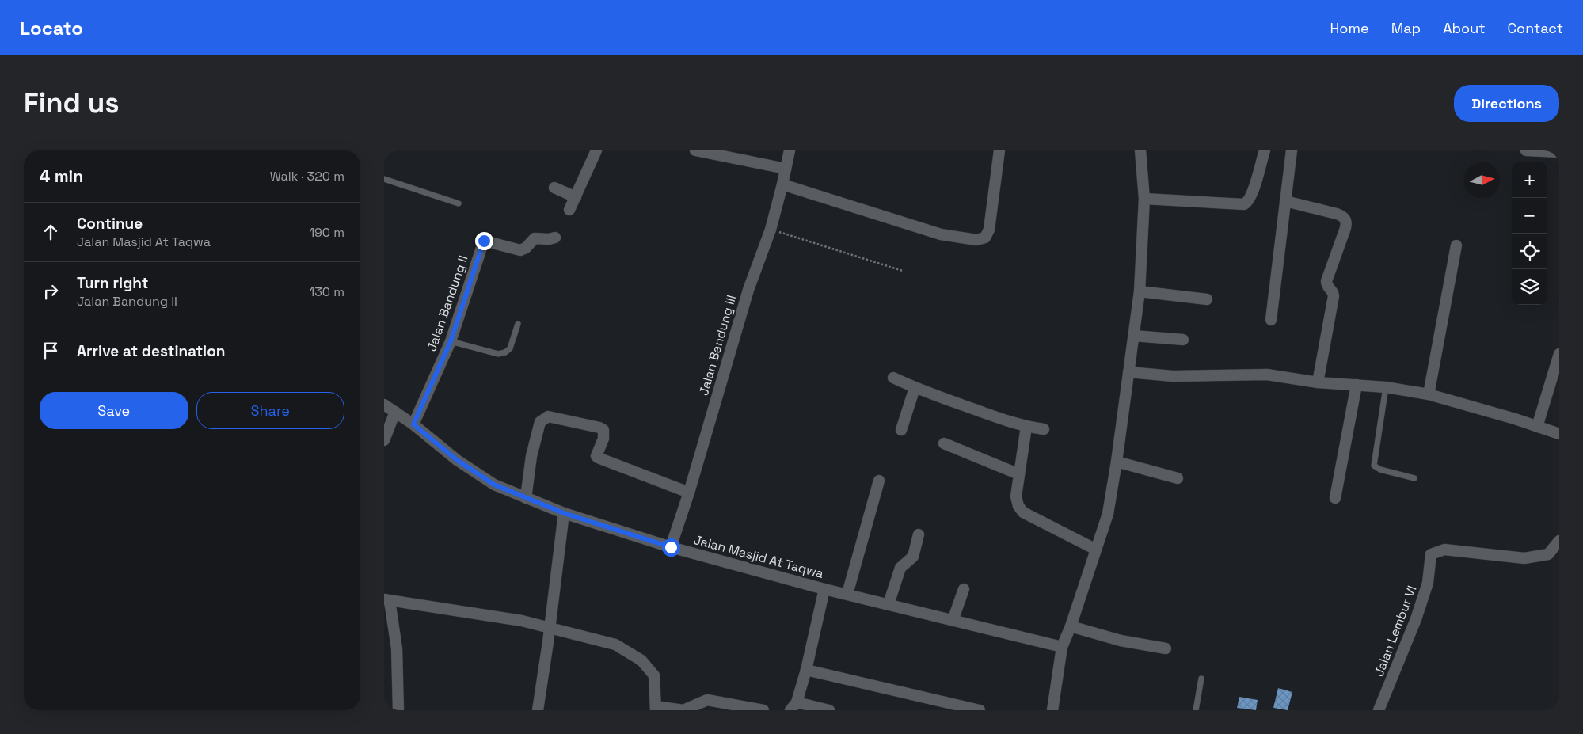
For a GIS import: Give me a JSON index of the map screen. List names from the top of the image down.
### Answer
{
  "streets": {
    "street": [
      "Jalan Bandung II",
      "Jalan Bandung III",
      "Jalan Masjid At Taqwa",
      "Jalan Lembur VI"
    ]
  },
  "crossings": [
    ["Jalan Bandung II", "Jalan Masjid At Taqwa"],
    ["Jalan Bandung III", "Jalan Masjid At Taqwa"]
  ],
  "north": "right",
  "page": {
    "header": "Locato",
    "nav": [
      "Home",
      "Map",
      "About",
      "Contact"
    ],
    "buttons": [
      "Directions",
      ["Save", "Share"]
    ],
    "title": "Find us",
    "heading": ["4 min", "Walk · 320 m"],
    "map_buttons": ["+", "−"],
    "list": [
      ["Continue", "Jalan Masjid At Taqwa", "190 m"],
      ["Turn right", "Jalan Bandung II", "130 m"],
      "Arrive at destination"
    ]
  }
}
